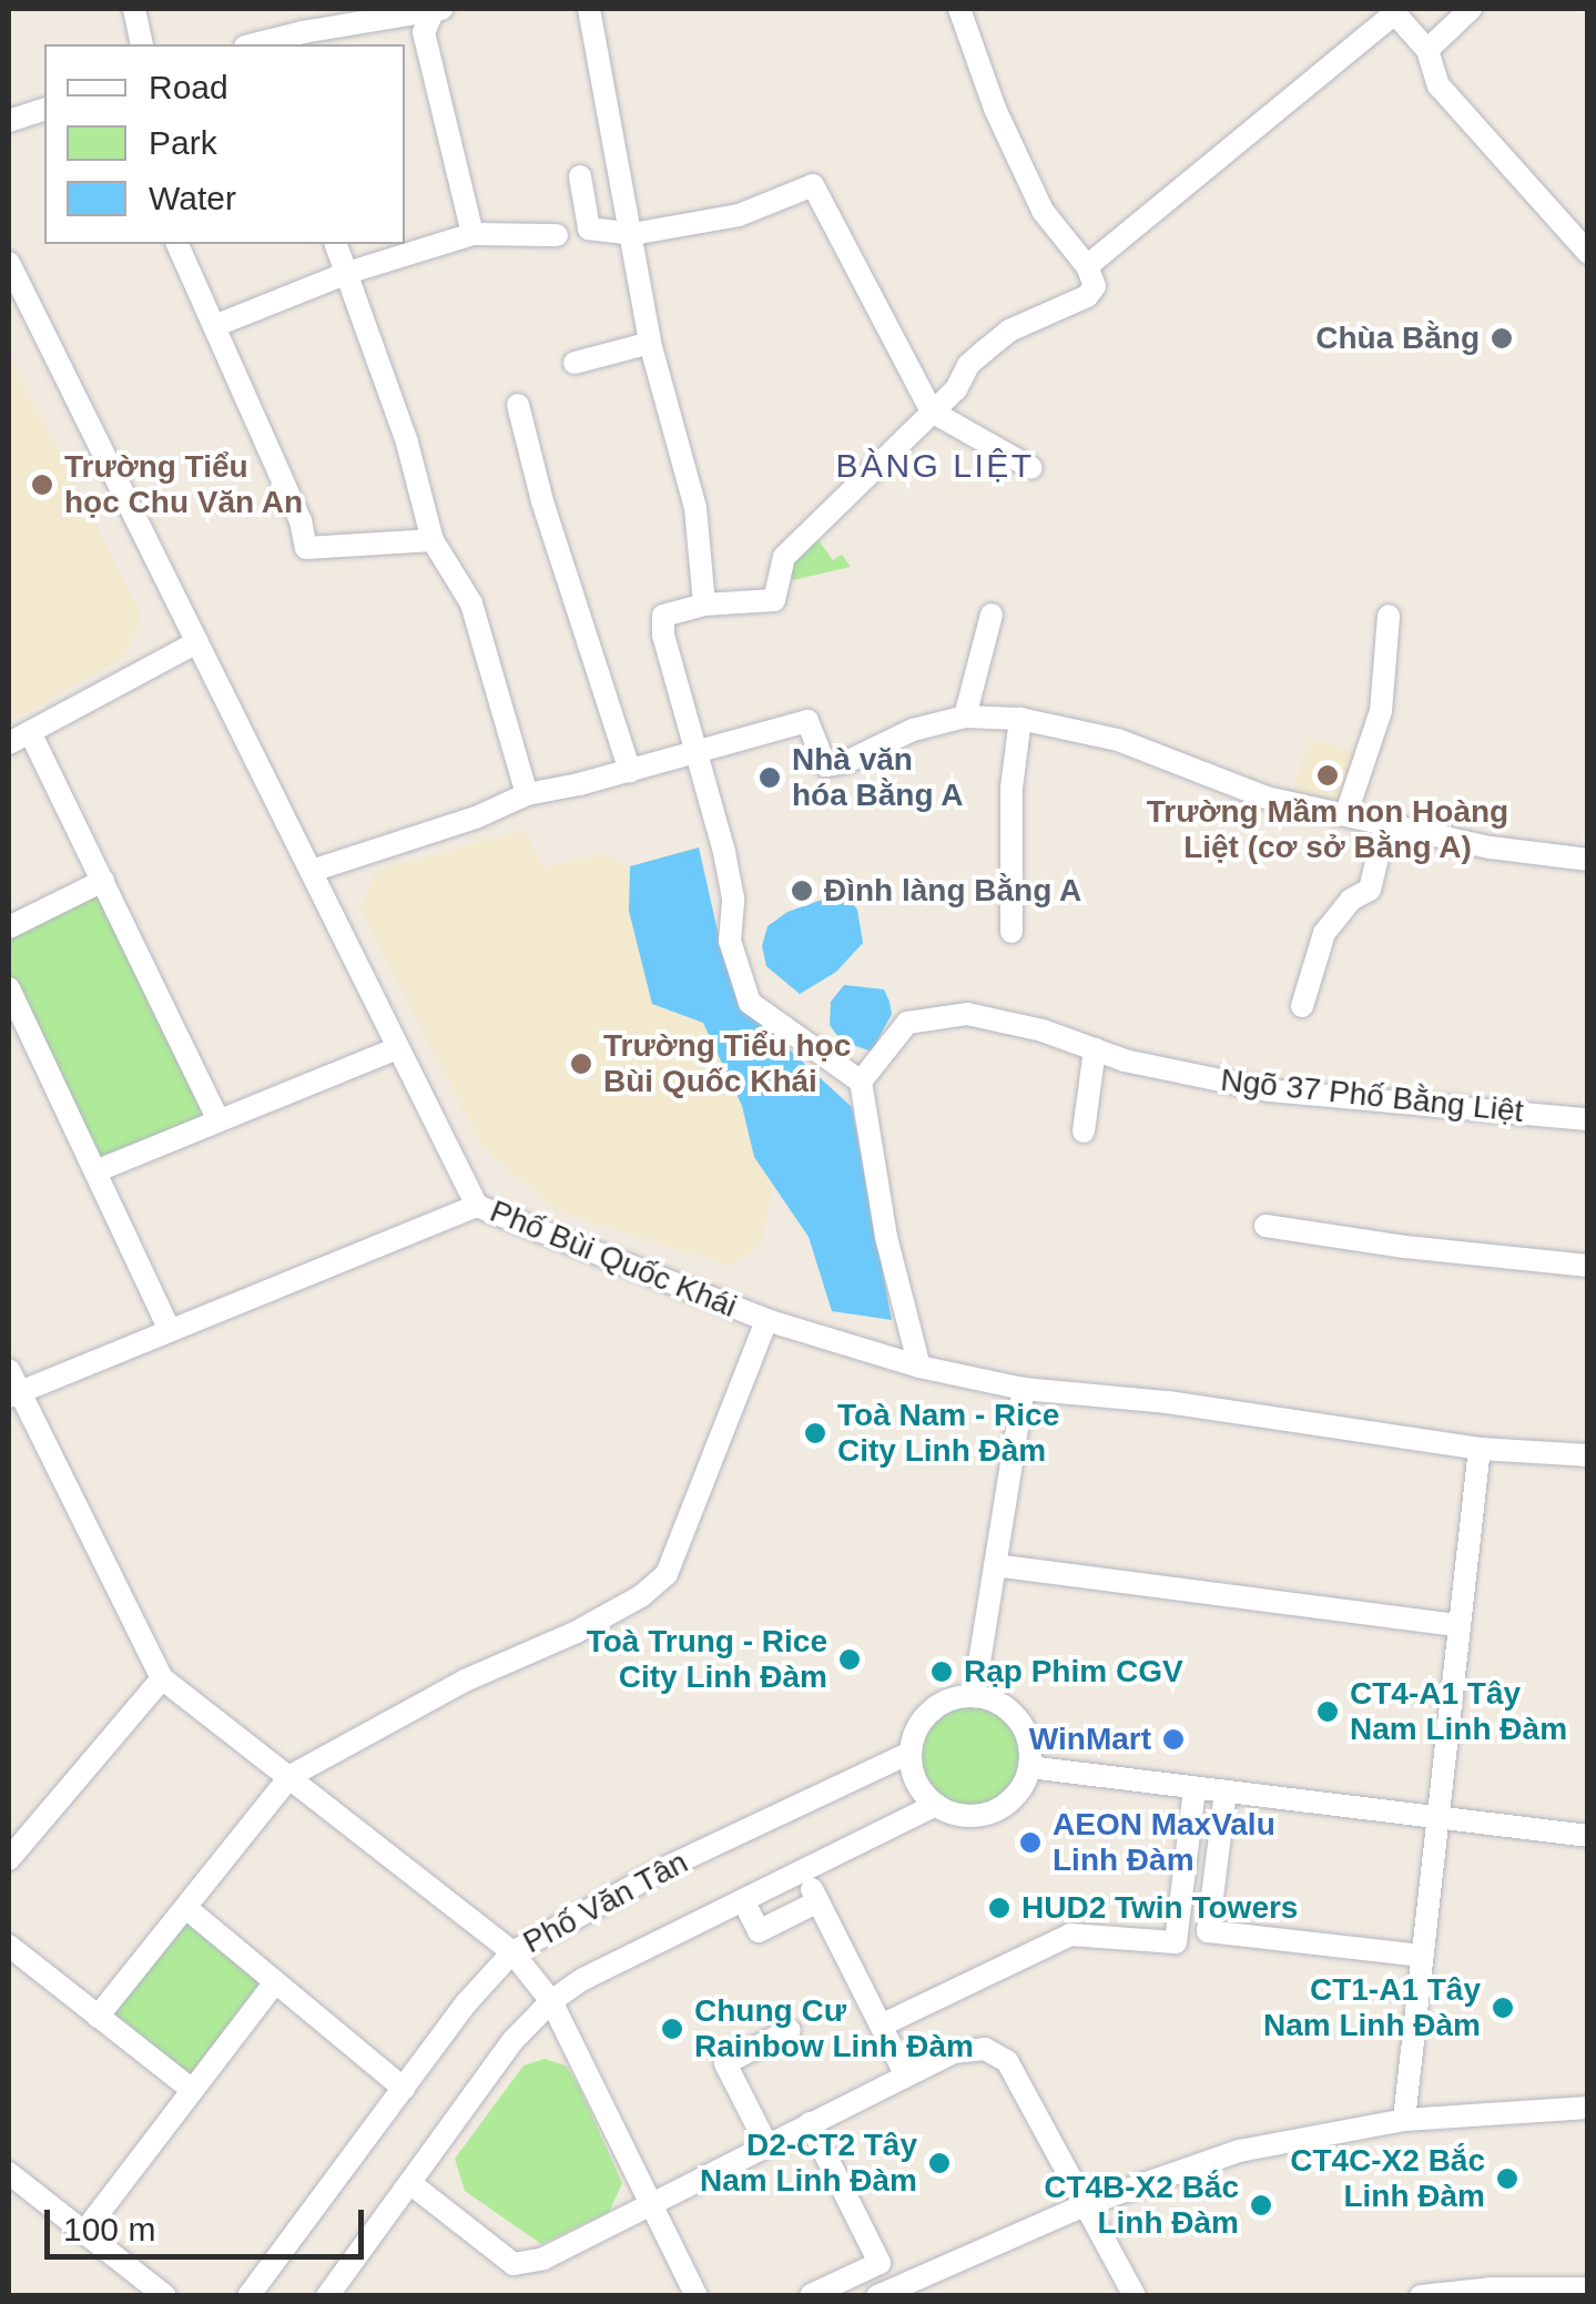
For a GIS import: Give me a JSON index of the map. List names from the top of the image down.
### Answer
{
  "streets": {
    "street": ["Ngõ 37 Phố Bằng Liệt", "Phố Bùi Quốc Khái", "Phố Văn Tân"]
  },
  "districts": ["BÀNG LIỆT"],
  "places": [
    "Chùa Bằng",
    "Trường Tiểu học Chu Văn An",
    "Trường Mầm non Hoàng Liệt (cơ sở Bằng A)",
    "Nhà văn hóa Bằng A",
    "Đình làng Bằng A",
    "Trường Tiểu học Bùi Quốc Khái",
    "Toà Nam - Rice City Linh Đàm",
    "Toà Trung - Rice City Linh Đàm",
    "Rạp Phim CGV",
    "CT4-A1 Tây Nam Linh Đàm",
    "WinMart",
    "AEON MaxValu Linh Đàm",
    "HUD2 Twin Towers",
    "CT1-A1 Tây Nam Linh Đàm",
    "Chung Cư Rainbow Linh Đàm",
    "D2-CT2 Tây Nam Linh Đàm",
    "CT4C-X2 Bắc Linh Đàm",
    "CT4B-X2 Bắc Linh Đàm"
  ],
  "legend": ["Road", "Park", "Water"],
  "scale_bar": "100 m"
}
